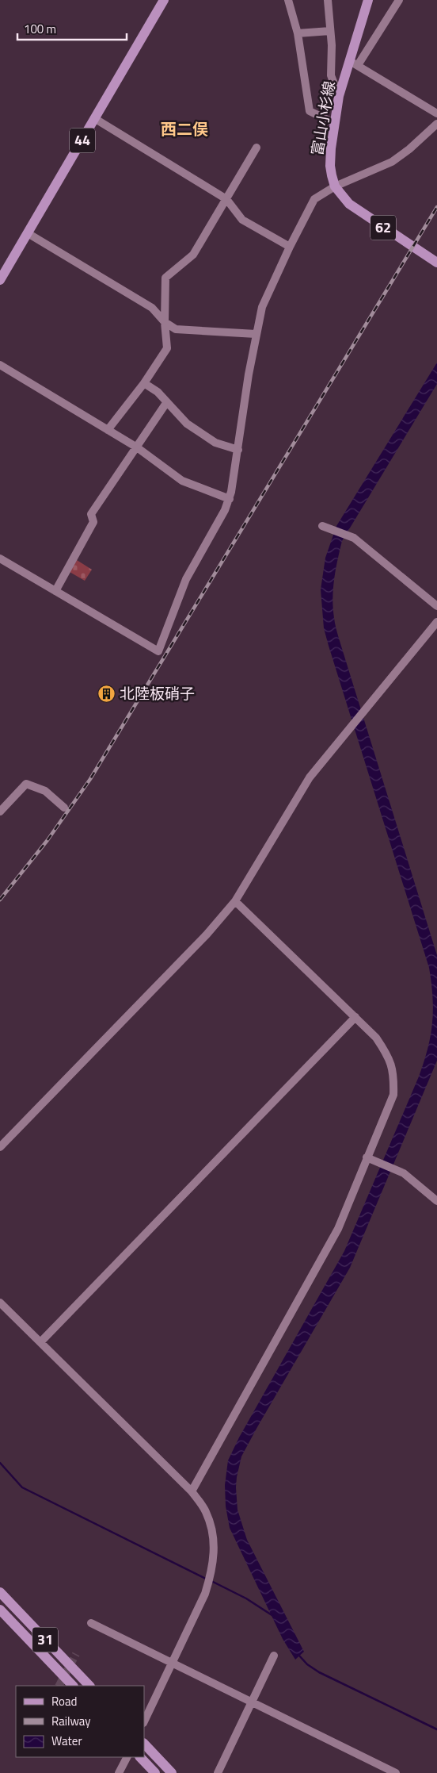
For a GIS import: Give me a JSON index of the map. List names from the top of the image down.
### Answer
{
  "streets": {
    "main road": [
      "富山小杉線",
      "44",
      "62",
      "31"
    ]
  },
  "districts": ["西二俣"],
  "places": {
    "building": ["北陸板硝子"]
  },
  "legend": ["Road", "Railway", "Water"],
  "scale_bar": "100 m"
}
